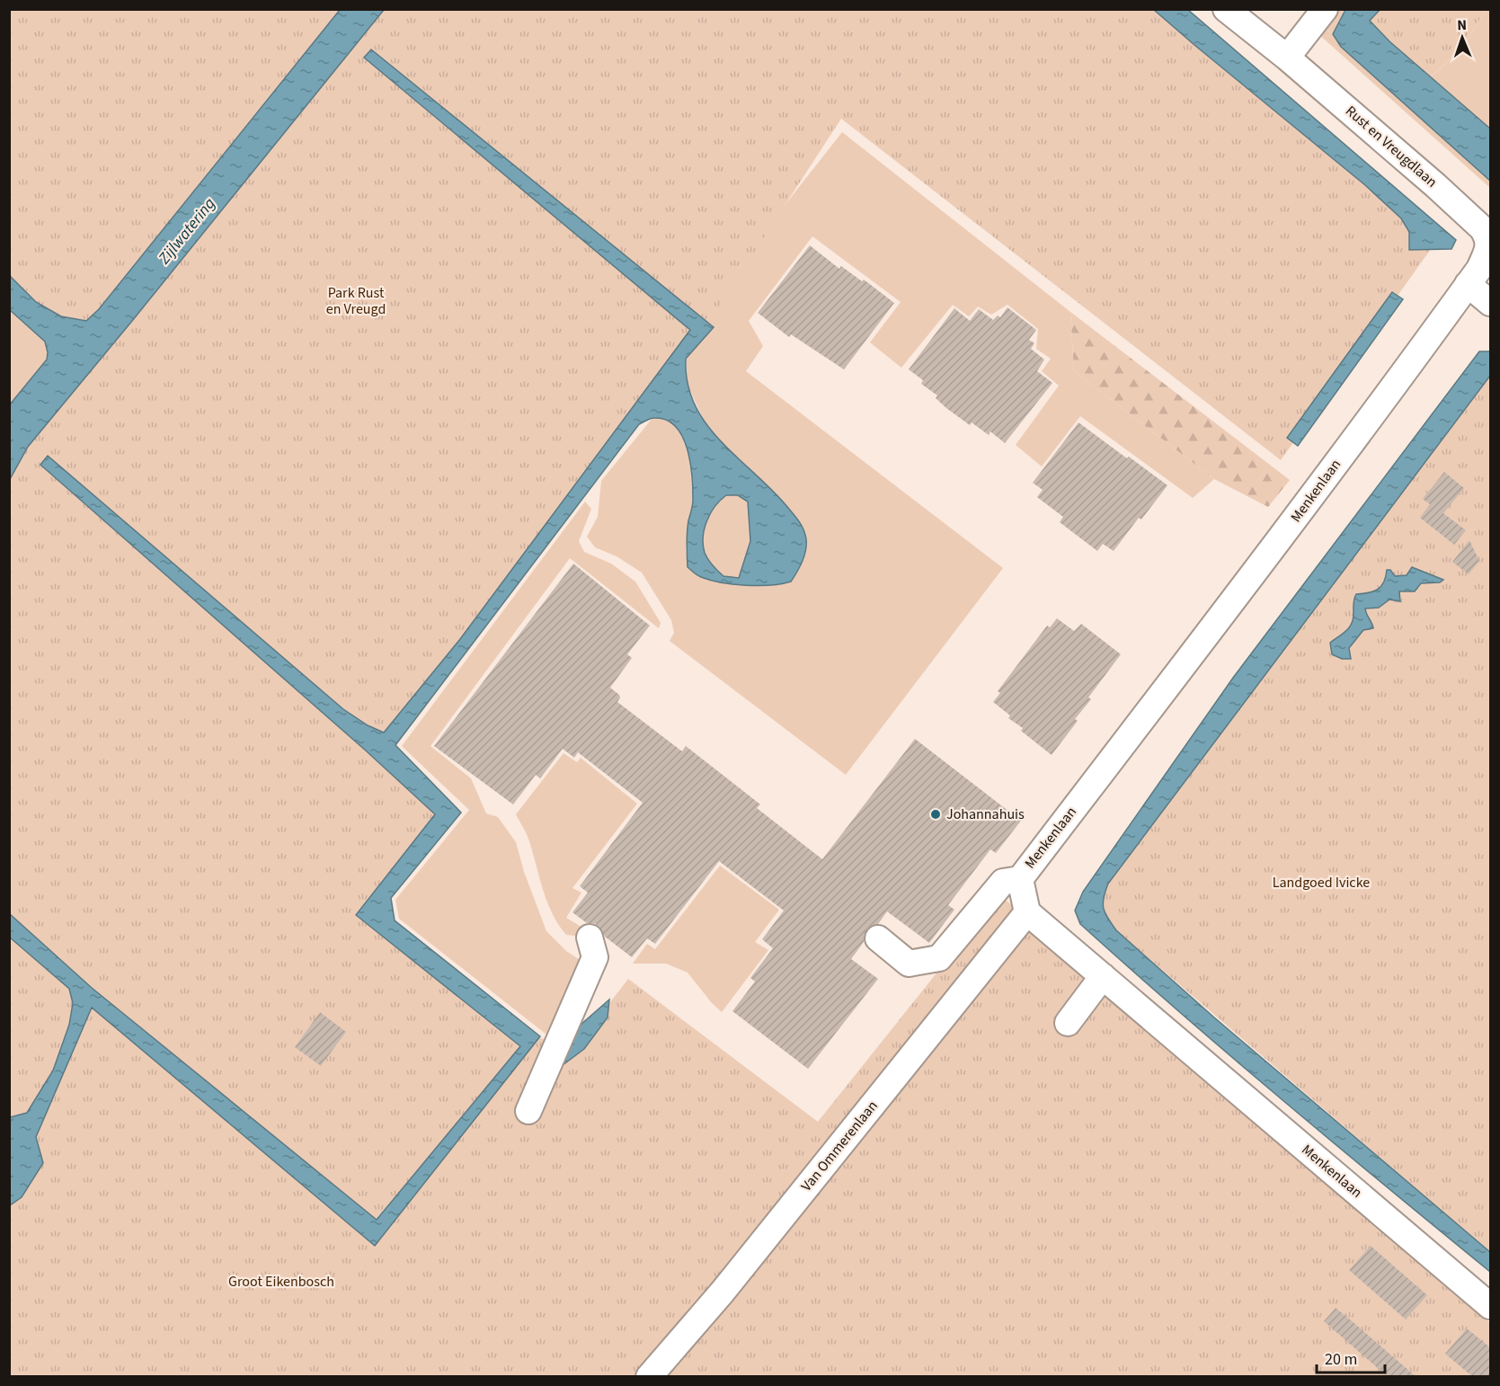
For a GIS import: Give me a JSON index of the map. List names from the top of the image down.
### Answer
{
  "streets": {
    "street": ["Rust en Vreugdlaan", "Menkenlaan", "Van Ommerenlaan"]
  },
  "crossings": [
    ["Rust en Vreugdlaan", "Menkenlaan"],
    ["Menkenlaan", "Van Ommerenlaan"]
  ],
  "water": ["Zijlwatering"],
  "parks": ["Park Rust en Vreugd", "Landgoed Ivicke", "Groot Eikenbosch"],
  "places": ["Johannahuis"],
  "scale_bar": "20 m",
  "north": "top"
}
